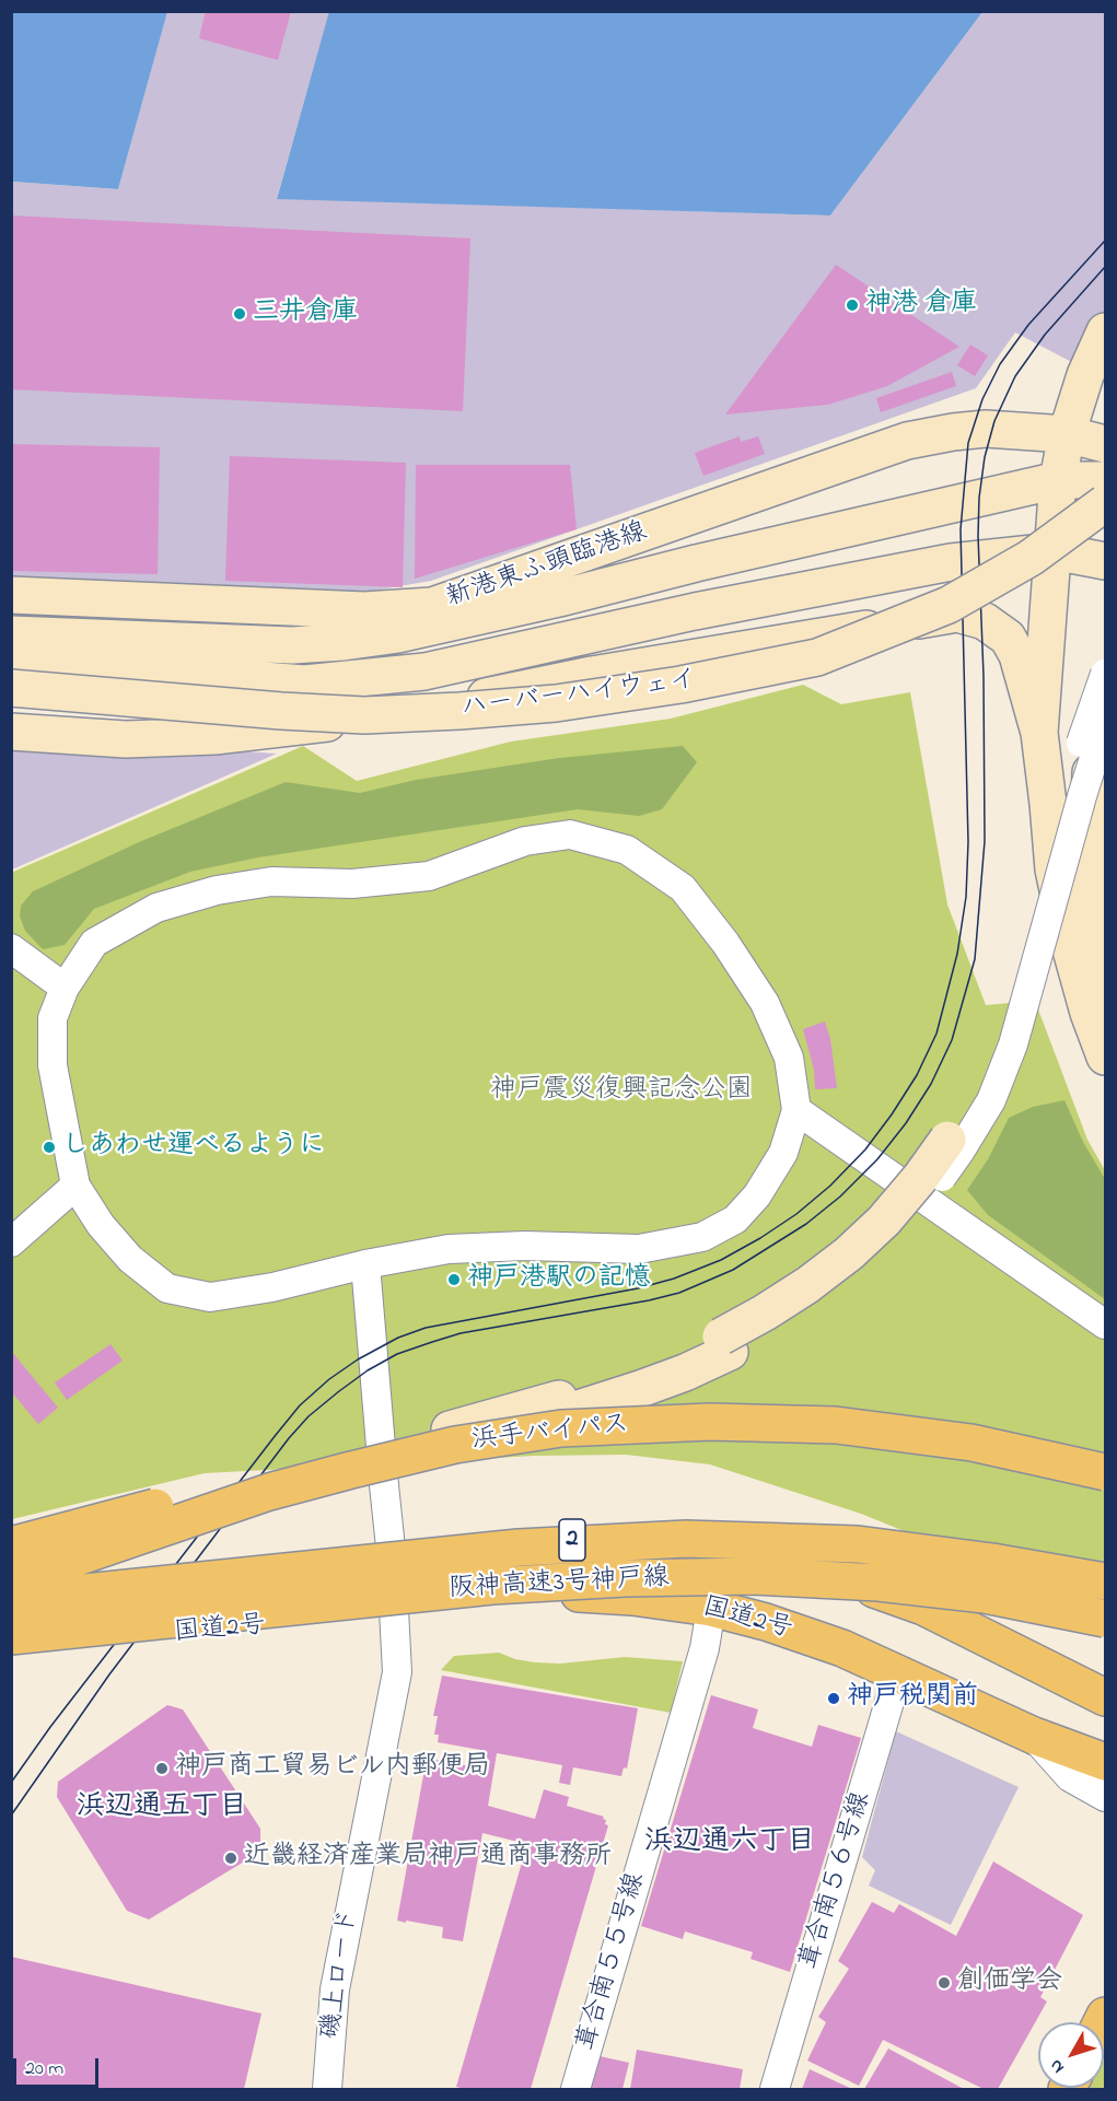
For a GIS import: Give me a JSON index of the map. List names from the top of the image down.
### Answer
{
  "streets": {
    "main road": [
      "浜手バイパス",
      "2",
      "阪神高速3号神戸線",
      "国道2号"
    ],
    "street": [
      "新港東ふ頭臨港線",
      "ハーバーハイウェイ",
      "葺合南５６号線",
      "葺合南５５号線",
      "磯上ロード"
    ]
  },
  "crossings": [
    ["2", "磯上ロード"],
    ["国道2号", "葺合南５６号線"],
    ["国道2号", "葺合南５５号線"],
    ["国道2号", "磯上ロード"]
  ],
  "districts": ["浜辺通五丁目", "浜辺通六丁目"],
  "parks": ["神戸震災復興記念公園"],
  "places": [
    "神港 倉庫",
    "三井倉庫",
    "しあわせ運べるように",
    "神戸港駅の記憶",
    "神戸税関前",
    "神戸商工貿易ビル内郵便局",
    "近畿経済産業局神戸通商事務所",
    "創価学会"
  ],
  "scale_bar": "20 m",
  "north": "bottom left"
}
